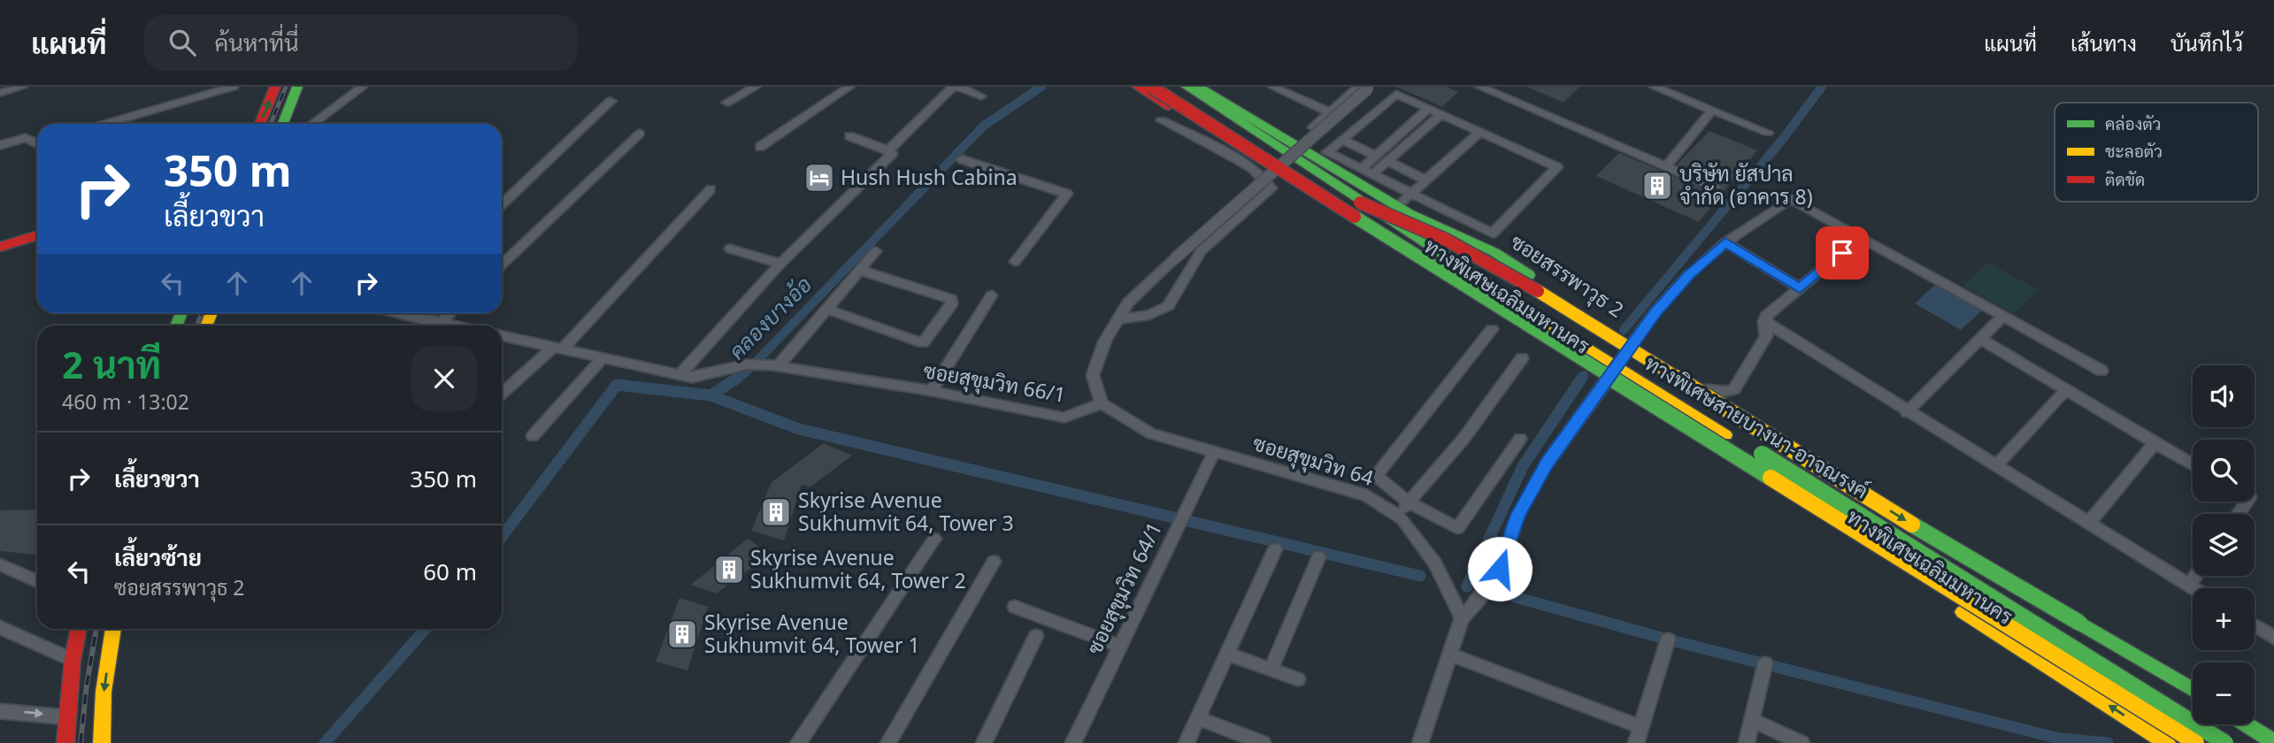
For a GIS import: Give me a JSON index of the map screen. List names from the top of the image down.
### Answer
{
  "streets": {
    "main road": ["ซอยสรรพาวุธ 2", "ทางพิเศษเฉลิมมหานคร", "ทางพิเศษสายบางนา-อาจณรงค์"],
    "street": ["ซอยสุขุมวิท 66/1", "ซอยสุขุมวิท 64", "ซอยสุขุมวิท 64/1"]
  },
  "crossings": [
    ["ซอยสุขุมวิท 66/1", "ซอยสุขุมวิท 64"],
    ["ซอยสุขุมวิท 64", "ซอยสุขุมวิท 64/1"]
  ],
  "water": ["คลองบางอ้อ"],
  "places": {
    "hotel": ["Hush Hush Cabina"],
    "building": [
      "บริษัท ยัสปาล จำกัด (อาคาร 8)",
      "Skyrise Avenue Sukhumvit 64, Tower 3",
      "Skyrise Avenue Sukhumvit 64, Tower 2",
      "Skyrise Avenue Sukhumvit 64, Tower 1"
    ]
  },
  "legend": ["คล่องตัว", "ชะลอตัว", "ติดขัด"],
  "page": {
    "header": "แผนที่",
    "search": "ค้นหาที่นี่",
    "nav": ["แผนที่", "เส้นทาง", "บันทึกไว้"],
    "turn": ["350 m", "เลี้ยวขวา"],
    "heading": ["2 นาที", "460 m · 13:02"],
    "map_buttons": ["+", "−"],
    "list": [
      {
        "name": "เลี้ยวขวา",
        "value": "350 m"
      },
      {
        "name": "เลี้ยวซ้าย",
        "note": "ซอยสรรพาวุธ 2",
        "value": "60 m"
      }
    ]
  }
}
